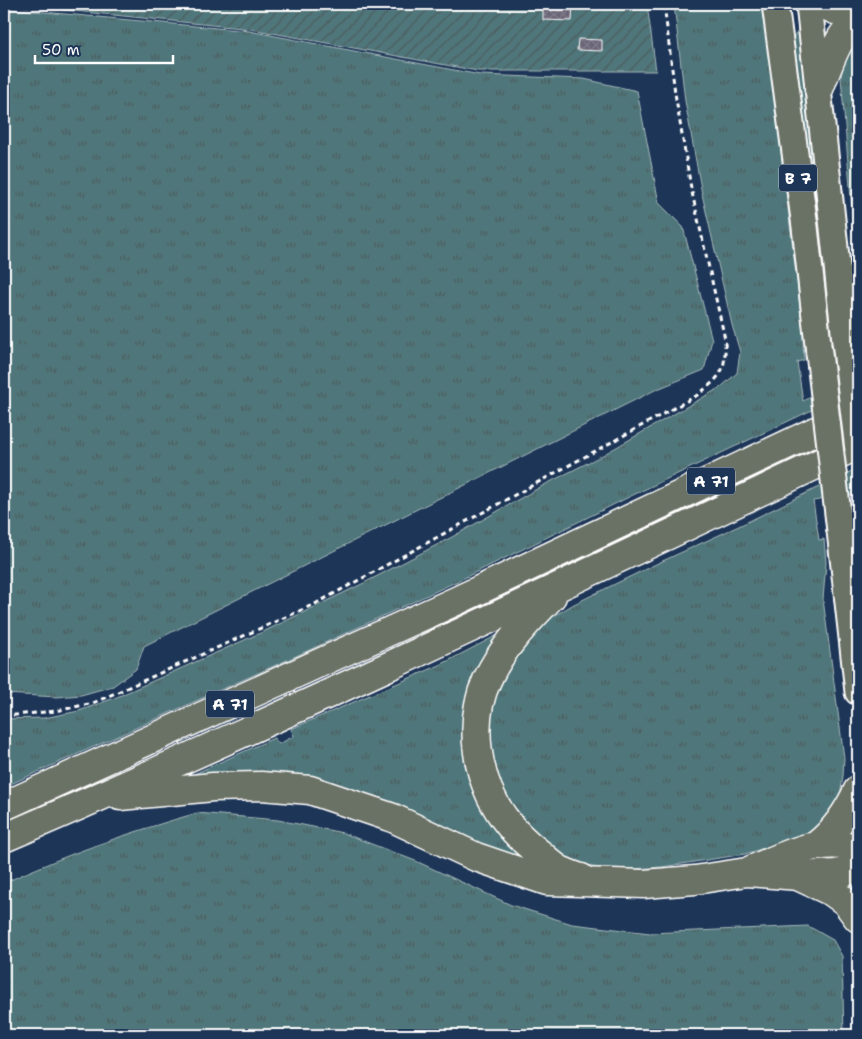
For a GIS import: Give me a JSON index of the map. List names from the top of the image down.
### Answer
{
  "streets": {
    "highway": ["A 71"],
    "main road": ["B 7"]
  },
  "scale_bar": "50 m"
}
